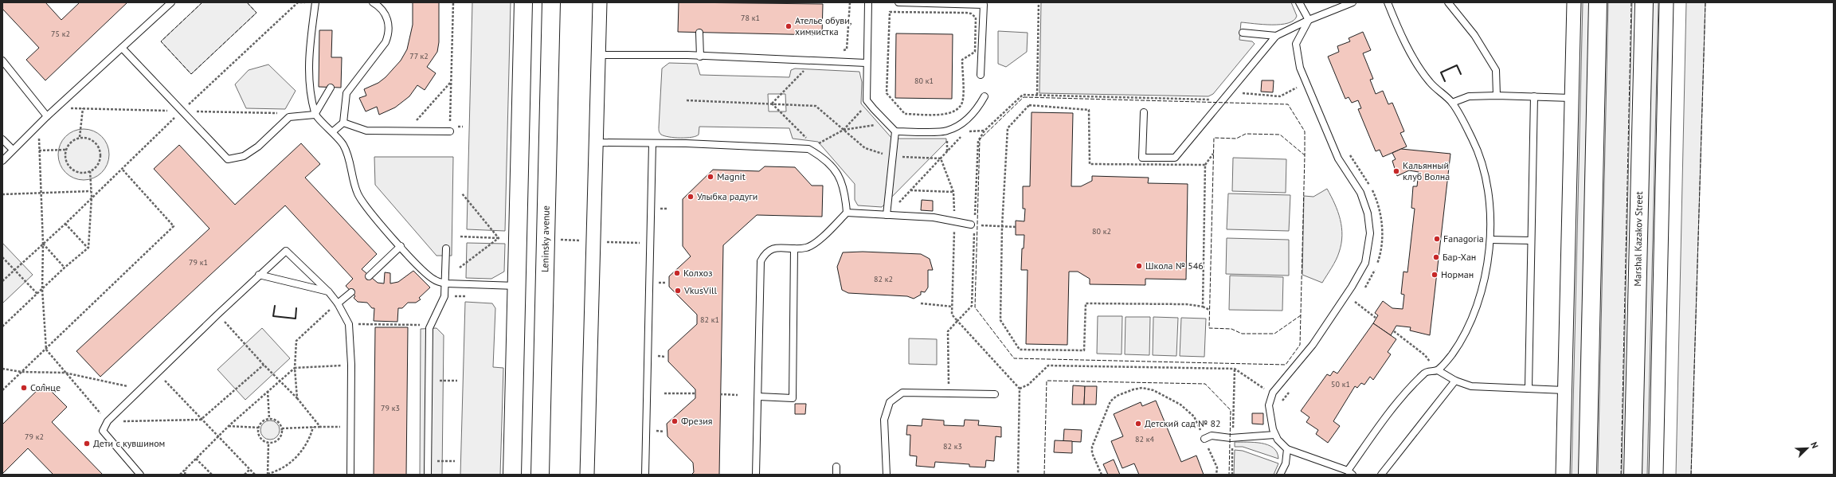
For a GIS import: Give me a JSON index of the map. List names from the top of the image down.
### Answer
{
  "streets": {
    "main road": ["Leninsky avenue", "Marshal Kazakov Street"]
  },
  "places": [
    "Ателье обуви, химчистка",
    "Кальянный клуб Волна",
    "Magnit",
    "Улыбка радуги",
    "Fanagoria",
    "Бар-Хан",
    "Школа № 546",
    "Колхоз",
    "Норман",
    "VkusVill",
    "Солнце",
    "Фрезия",
    "Детский сад № 82",
    "Дети с кувшином"
  ],
  "house_numbers": [
    "78 к1",
    "75 к2",
    "77 к2",
    "80 к1",
    "80 к2",
    "79 к1",
    "82 к2",
    "82 к1",
    "50 к1",
    "79 к3",
    "79 к2",
    "82 к4",
    "82 к3"
  ],
  "north": "top right"
}
